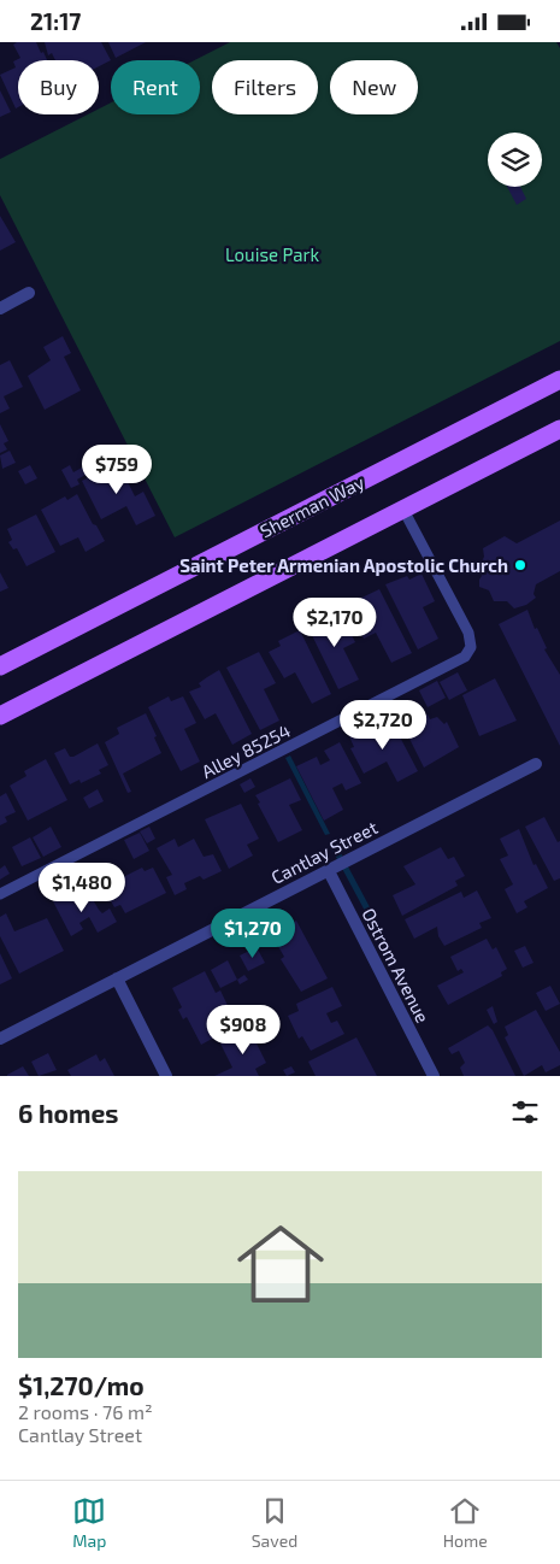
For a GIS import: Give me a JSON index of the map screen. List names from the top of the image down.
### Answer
{
  "streets": {
    "main road": ["Sherman Way"],
    "street": ["Cantlay Street", "Ostrom Avenue"],
    "lane": ["Alley 85254"]
  },
  "crossings": [
    ["Cantlay Street", "Ostrom Avenue"]
  ],
  "parks": ["Louise Park"],
  "places": ["Saint Peter Armenian Apostolic Church"],
  "page": {
    "status": "21:17",
    "chip": [
      "Buy",
      "Rent",
      "Filters",
      "New"
    ],
    "price": [
      "$759",
      "$2,170",
      "$2,720",
      "$1,480",
      "$1,270",
      "$908"
    ],
    "heading": "6 homes",
    "list": [
      {
        "name": "$1,270/mo",
        "note": "2 rooms · 76 m² · Cantlay Street"
      }
    ],
    "tabs": ["Map", "Saved", "Home"]
  }
}
